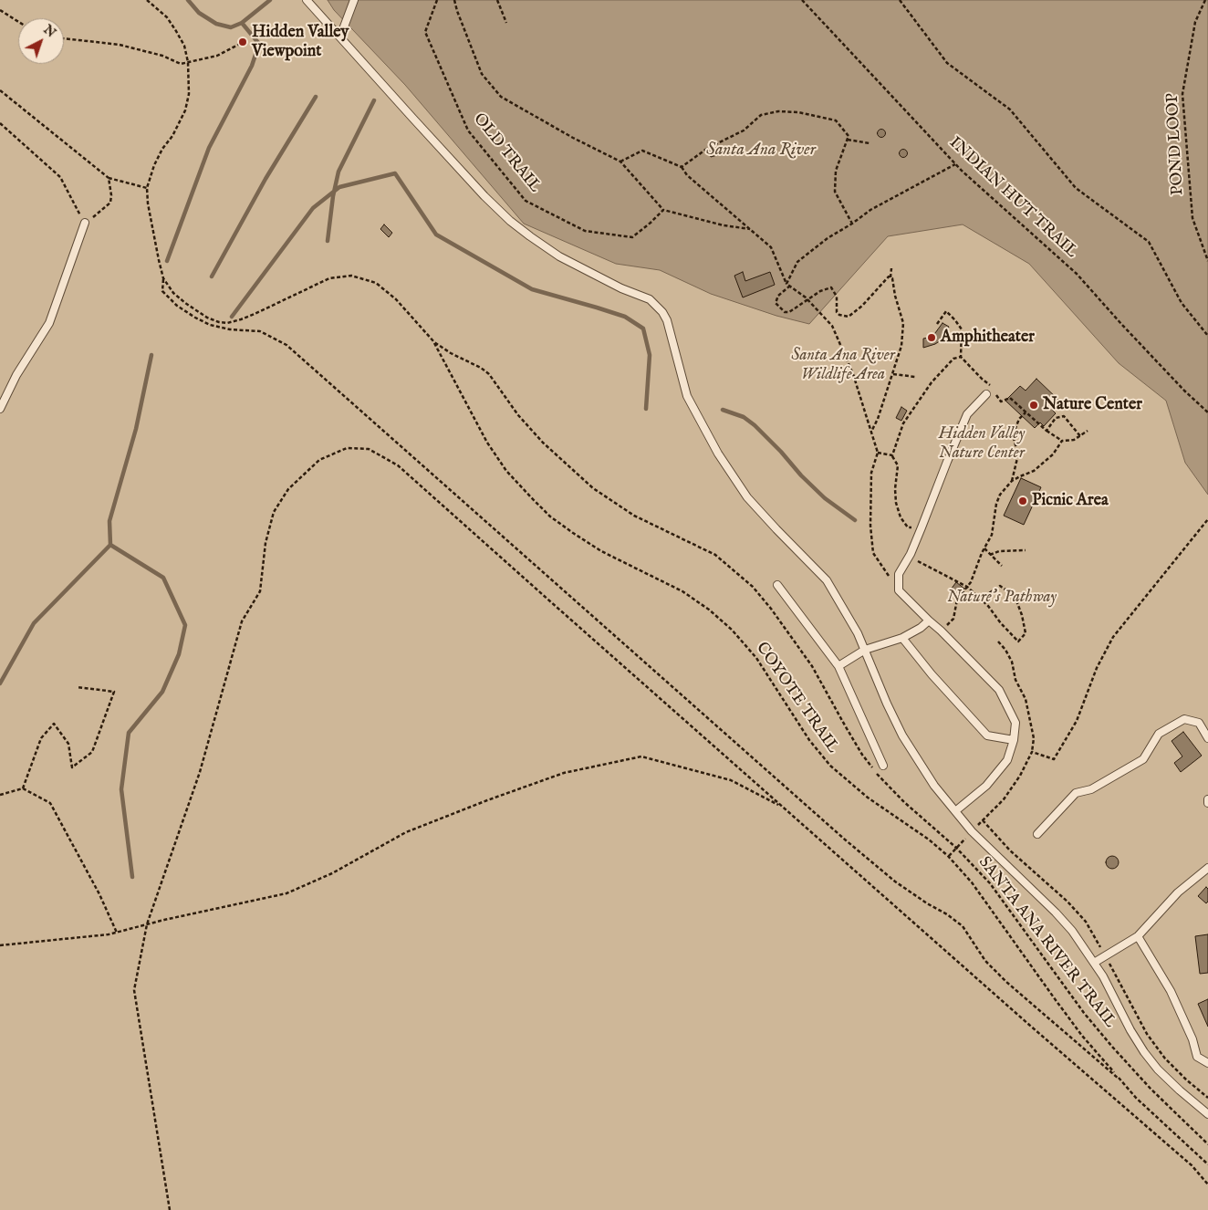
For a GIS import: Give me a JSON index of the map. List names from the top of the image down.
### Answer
{
  "streets": {
    "path": [
      "POND LOOP",
      "OLD TRAIL",
      "INDIAN HUT TRAIL",
      "COYOTE TRAIL",
      "SANTA ANA RIVER TRAIL"
    ]
  },
  "crossings": [
    ["COYOTE TRAIL", "SANTA ANA RIVER TRAIL"]
  ],
  "water": ["Santa Ana River"],
  "parks": ["Santa Ana River Wildlife Area", "Hidden Valley Nature Center", "Nature's Pathway"],
  "places": [
    "Hidden Valley Viewpoint",
    "Amphitheater",
    "Nature Center",
    "Picnic Area"
  ],
  "north": "top right"
}
